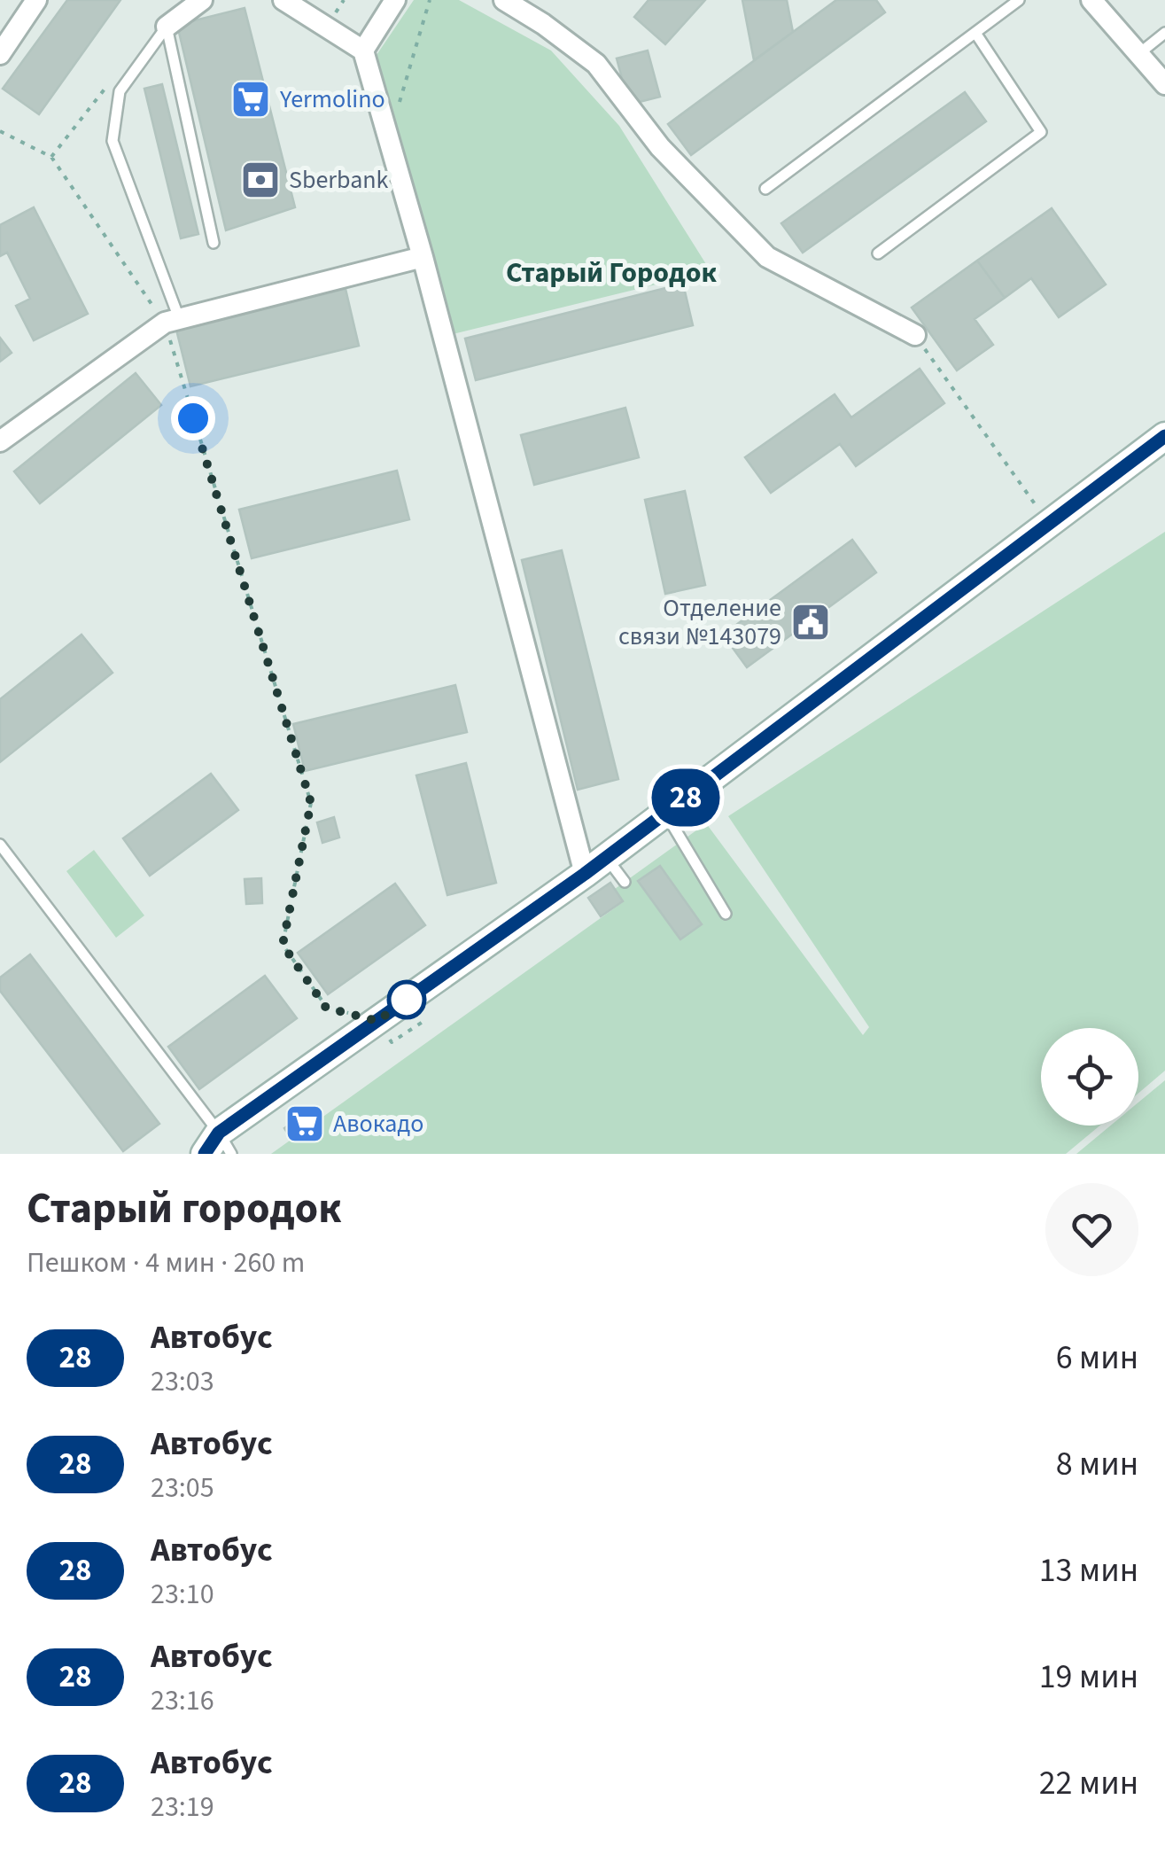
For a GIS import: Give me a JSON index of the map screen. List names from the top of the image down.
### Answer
{
  "districts": ["Старый Городок"],
  "places": {
    "supermarket": ["Yermolino", "Авокадо"],
    "bank": ["Sberbank"],
    "public building": ["Отделение связи №143079"]
  },
  "lines": ["bus line 28"],
  "page": {
    "on_map": "28",
    "heading": ["Старый городок", "Пешком · 4 мин · 260 m"],
    "list": [
      {
        "mark": "28",
        "name": "Автобус",
        "note": "23:03",
        "value": "6 мин"
      },
      {
        "mark": "28",
        "name": "Автобус",
        "note": "23:05",
        "value": "8 мин"
      },
      {
        "mark": "28",
        "name": "Автобус",
        "note": "23:10",
        "value": "13 мин"
      },
      {
        "mark": "28",
        "name": "Автобус",
        "note": "23:16",
        "value": "19 мин"
      },
      {
        "mark": "28",
        "name": "Автобус",
        "note": "23:19",
        "value": "22 мин"
      }
    ]
  }
}
